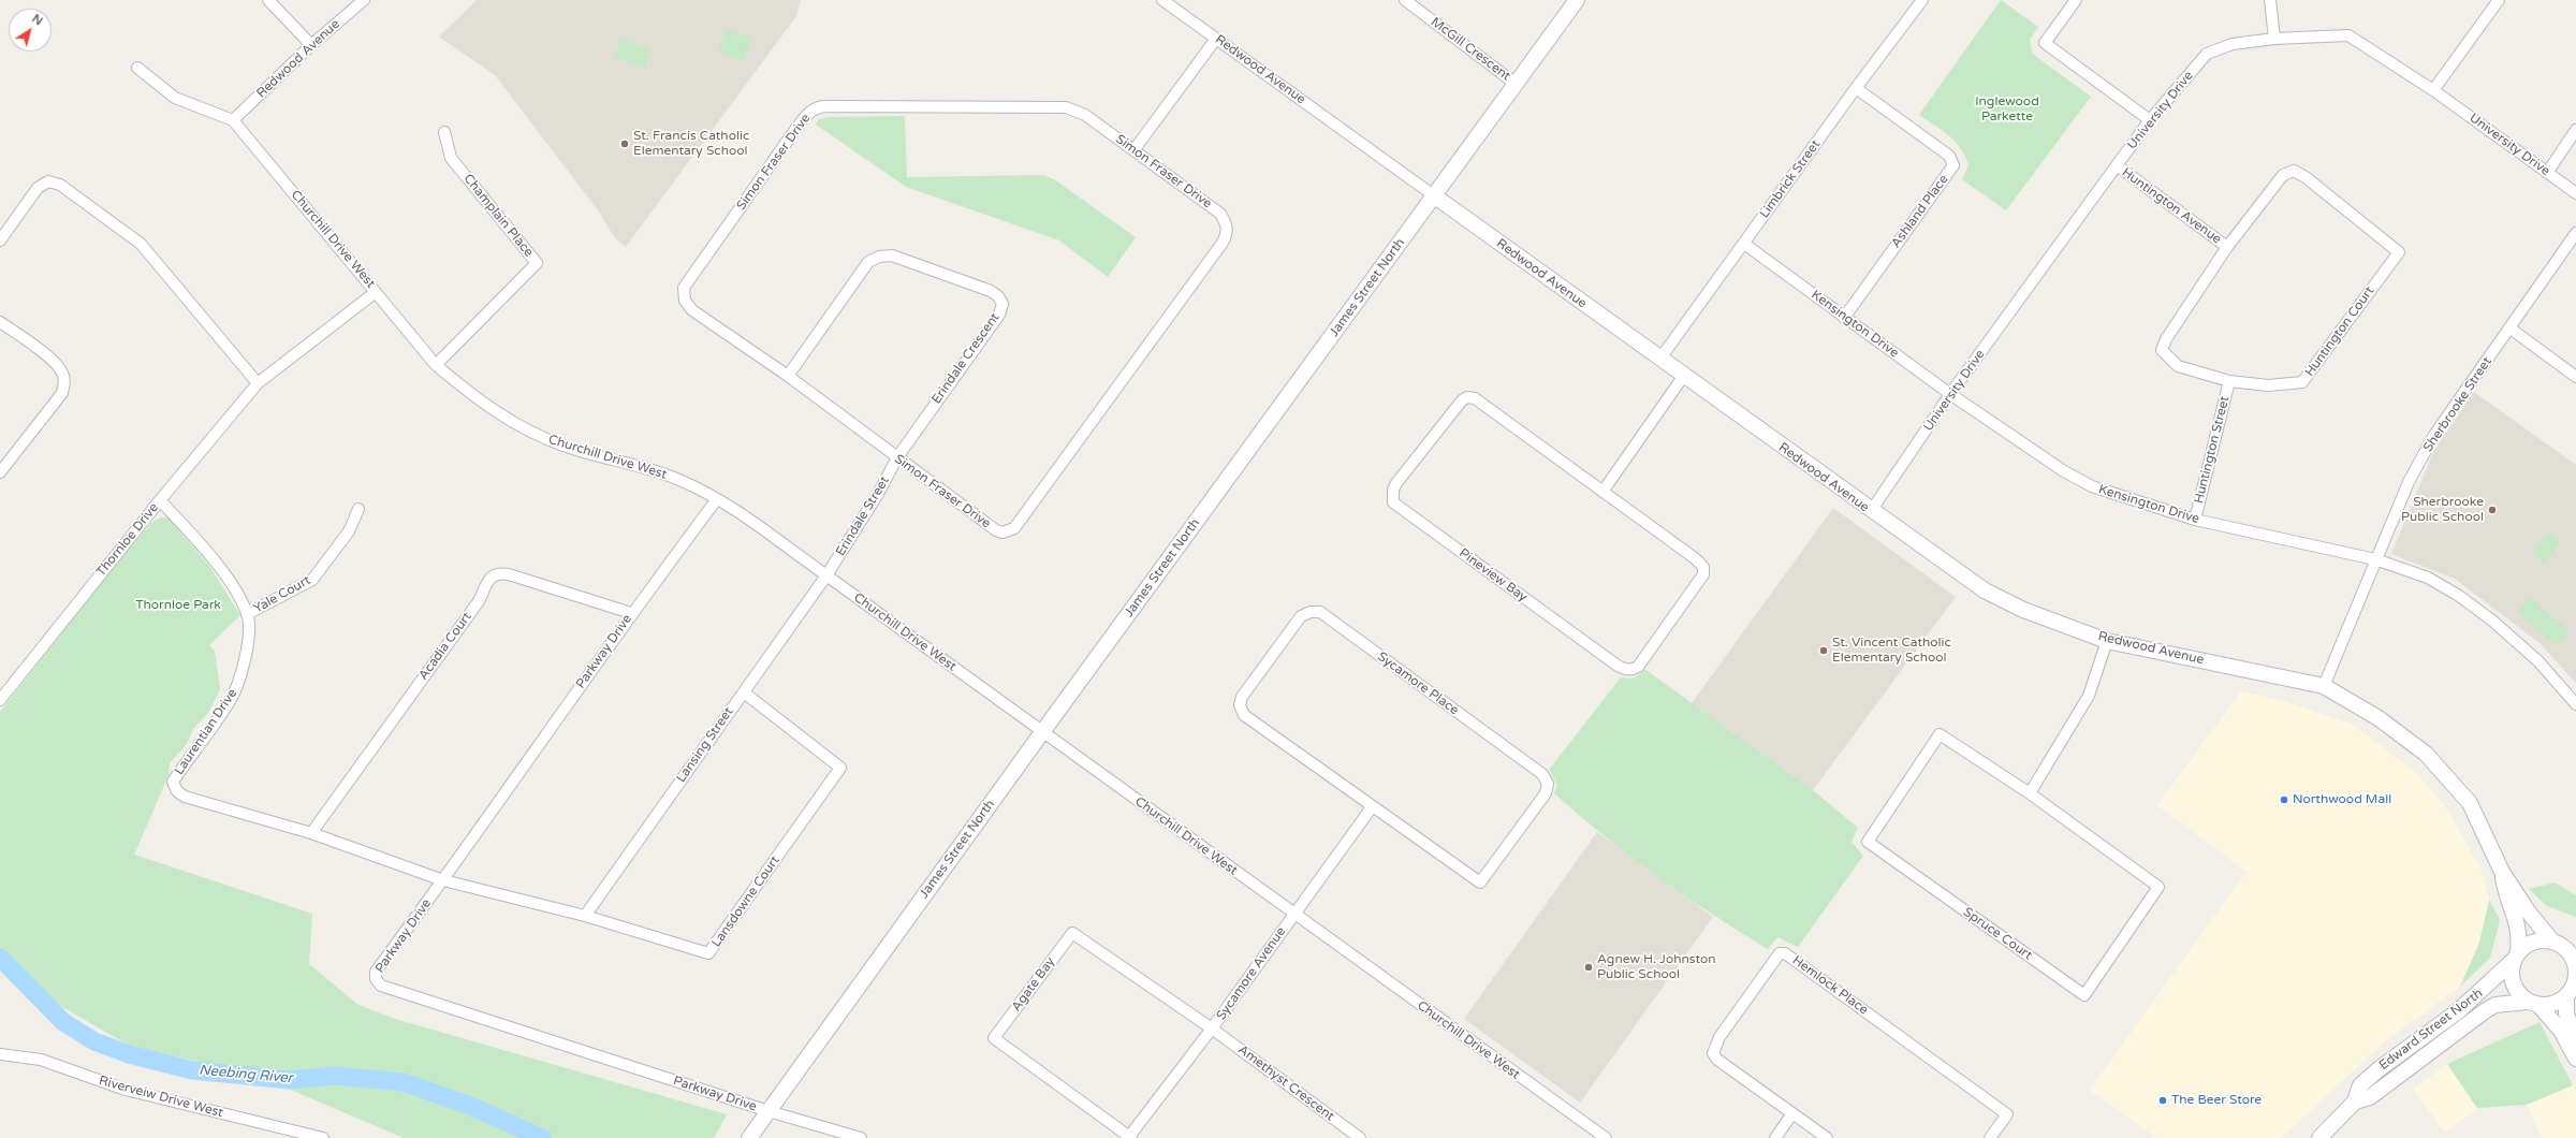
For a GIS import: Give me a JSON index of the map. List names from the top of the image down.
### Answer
{
  "streets": {
    "street": [
      "McGill Crescent",
      "Redwood Avenue",
      "University Drive",
      "Simon Fraser Drive",
      "Limbrick Street",
      "Huntington Avenue",
      "Ashland Place",
      "Champlain Place",
      "Churchill Drive West",
      "James Street North",
      "Kensington Drive",
      "Huntington Court",
      "Erindale Crescent",
      "Sherbrooke Street",
      "Huntington Street",
      "Erindale Street",
      "Thornloe Drive",
      "Pineview Bay",
      "Yale Court",
      "Acadia Court",
      "Parkway Drive",
      "Sycamore Place",
      "Laurentian Drive",
      "Lansing Street",
      "Lansdowne Court",
      "Spruce Court",
      "Sycamore Avenue",
      "Agate Bay",
      "Hemlock Place",
      "Edward Street North",
      "Amethyst Crescent",
      "Riverveiw Drive West"
    ]
  },
  "crossings": [
    ["McGill Crescent", "James Street North"],
    ["Redwood Avenue", "University Drive"],
    ["Redwood Avenue", "Limbrick Street"],
    ["Redwood Avenue", "Churchill Drive West"],
    ["Redwood Avenue", "James Street North"],
    ["Redwood Avenue", "Sherbrooke Street"],
    ["Redwood Avenue", "Edward Street North"],
    ["University Drive", "Huntington Avenue"],
    ["University Drive", "Kensington Drive"],
    ["Simon Fraser Drive", "Erindale Crescent"],
    ["Simon Fraser Drive", "Erindale Street"],
    ["Limbrick Street", "Ashland Place"],
    ["Limbrick Street", "Kensington Drive"],
    ["Huntington Avenue", "Huntington Court"],
    ["Ashland Place", "Kensington Drive"],
    ["Champlain Place", "Churchill Drive West"],
    ["Churchill Drive West", "James Street North"],
    ["Churchill Drive West", "Erindale Street"],
    ["Churchill Drive West", "Thornloe Drive"],
    ["Churchill Drive West", "Parkway Drive"],
    ["Churchill Drive West", "Lansing Street"],
    ["Churchill Drive West", "Sycamore Avenue"],
    ["James Street North", "Parkway Drive"],
    ["Kensington Drive", "Sherbrooke Street"],
    ["Kensington Drive", "Huntington Street"],
    ["Huntington Court", "Huntington Street"],
    ["Erindale Crescent", "Erindale Street"],
    ["Erindale Street", "Lansing Street"],
    ["Thornloe Drive", "Laurentian Drive"],
    ["Yale Court", "Laurentian Drive"],
    ["Acadia Court", "Parkway Drive"],
    ["Acadia Court", "Laurentian Drive"],
    ["Parkway Drive", "Laurentian Drive"],
    ["Parkway Drive", "Lansdowne Court"],
    ["Sycamore Place", "Sycamore Avenue"],
    ["Laurentian Drive", "Lansdowne Court"],
    ["Lansing Street", "Lansdowne Court"],
    ["Sycamore Avenue", "Agate Bay"],
    ["Sycamore Avenue", "Amethyst Crescent"],
    ["Agate Bay", "Amethyst Crescent"]
  ],
  "water": ["Neebing River"],
  "parks": ["Inglewood Parkette", "Thornloe Park"],
  "places": [
    "St. Francis Catholic Elementary School",
    "Sherbrooke Public School",
    "St. Vincent Catholic Elementary School",
    "Northwood Mall",
    "Agnew H. Johnston Public School",
    "The Beer Store"
  ],
  "north": "top right"
}
